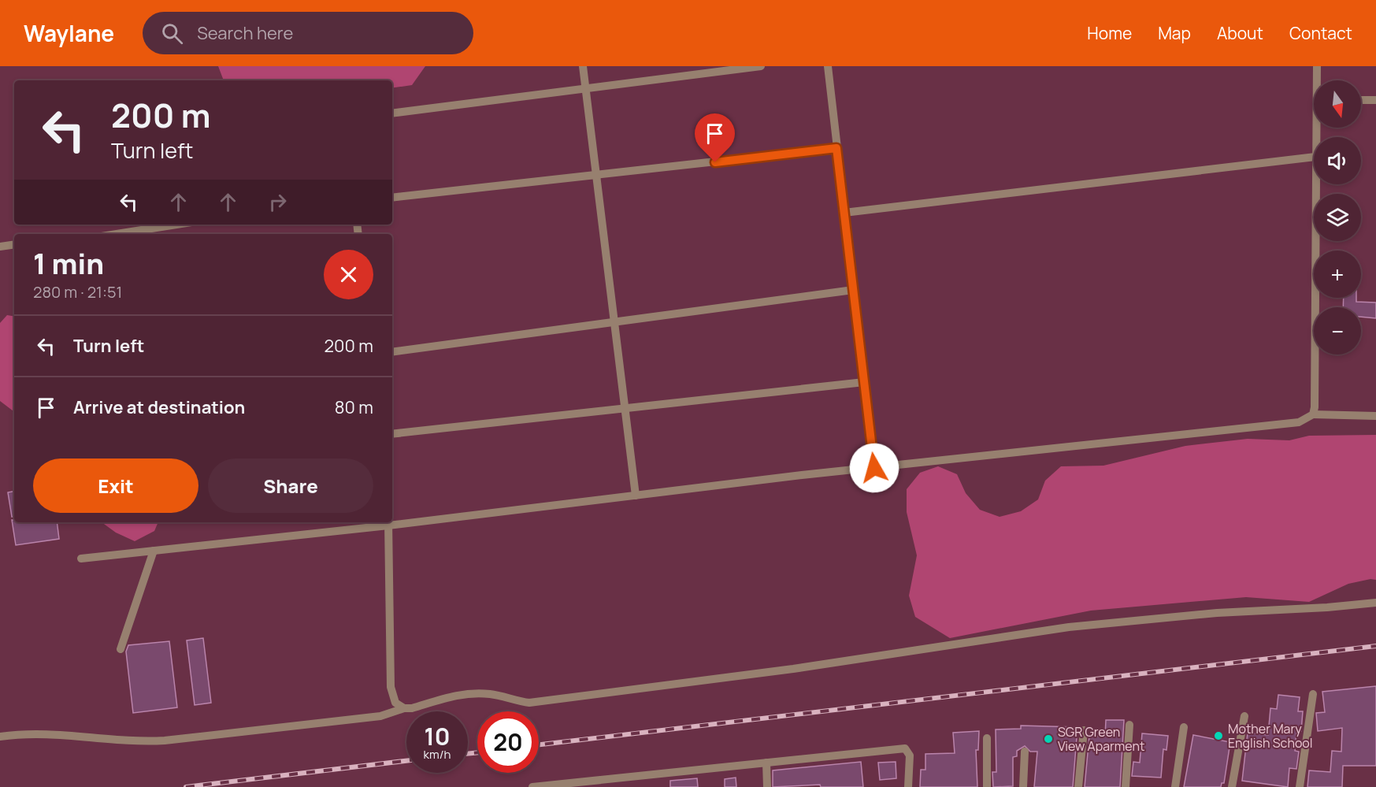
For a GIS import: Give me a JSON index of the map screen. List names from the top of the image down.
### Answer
{
  "places": ["Mother Mary English School", "SGR Green View Aparment"],
  "north": "bottom",
  "page": {
    "header": "Waylane",
    "search": "Search here",
    "nav": [
      "Home",
      "Map",
      "About",
      "Contact"
    ],
    "map_buttons": ["+", "−"],
    "turn": ["200 m", "Turn left"],
    "heading": ["1 min", "280 m · 21:51"],
    "list": [
      {
        "name": "Turn left",
        "value": "200 m"
      },
      {
        "name": "Arrive at destination",
        "value": "80 m"
      }
    ],
    "buttons": ["Exit", "Share"],
    "speed": "10 km/h",
    "limit": "20"
  }
}
